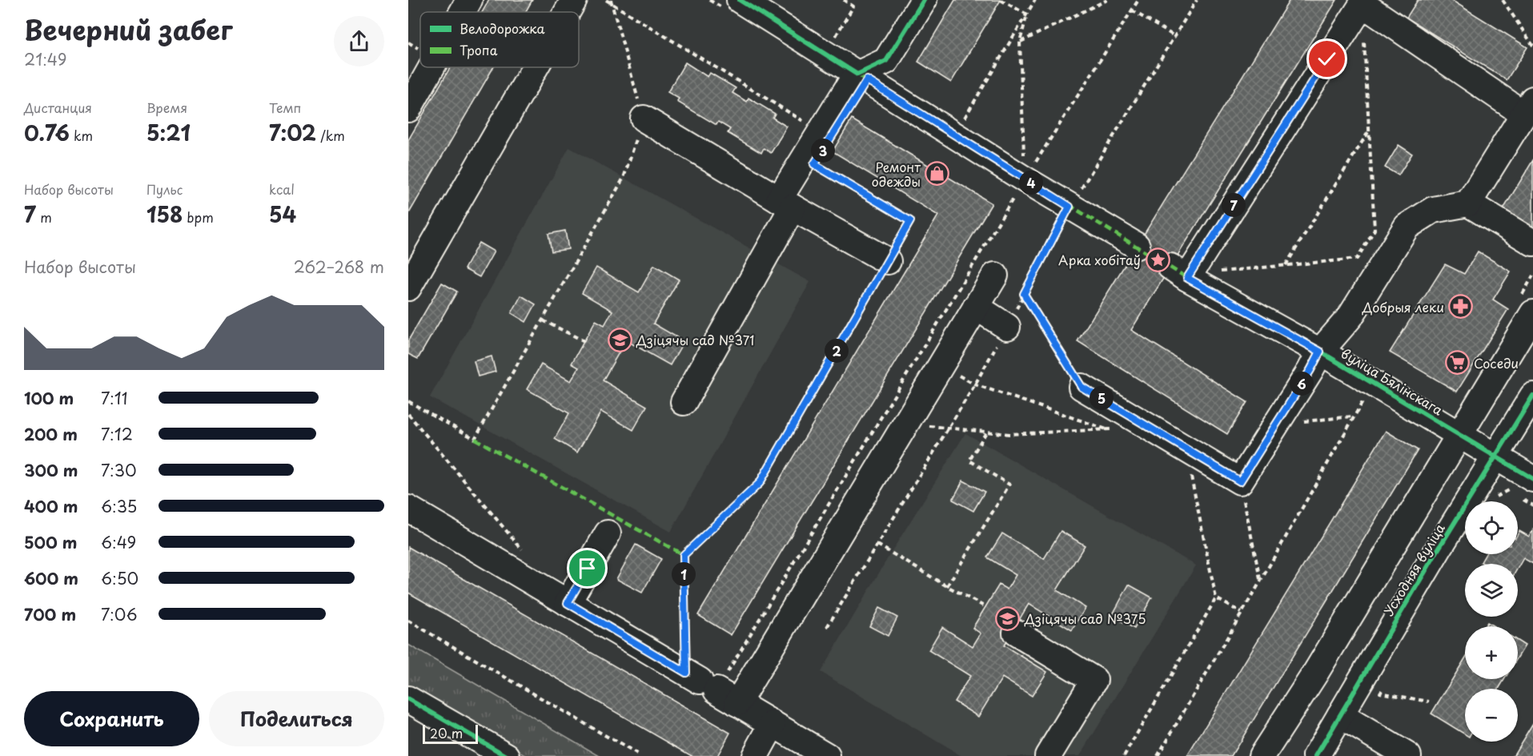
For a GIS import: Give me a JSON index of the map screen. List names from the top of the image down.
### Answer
{
  "streets": {
    "street": ["вуліца Бялінскага", "Усходняя вуліца"]
  },
  "crossings": [
    ["вуліца Бялінскага", "Усходняя вуліца"]
  ],
  "places": {
    "shop": ["Ремонт одежды"],
    "place": ["Арка хобітаў"],
    "pharmacy": ["Добрыя леки"],
    "school or university": ["Дзіцячы сад №371", "Дзіцячы сад №375"],
    "supermarket": ["Соседи"]
  },
  "legend": ["Велодорожка", "Тропа"],
  "scale_bar": "20 m",
  "page": {
    "heading": ["Вечерний забег", "21:49"],
    "stats": [
      ["Дистанция", "0.76 km"],
      ["Время", "5:21"],
      ["Темп", "7:02 /km"],
      ["Набор высоты", "7 m"],
      ["Пульс", "158 bpm"],
      ["kcal", "54"]
    ],
    "pins": [
      "3",
      "4",
      "7",
      "2",
      "6",
      "5",
      "1"
    ],
    "chart": ["Набор высоты", "262–268 m"],
    "list": [
      {
        "name": "100 m",
        "note": "7:11"
      },
      {
        "name": "200 m",
        "note": "7:12"
      },
      {
        "name": "300 m",
        "note": "7:30"
      },
      {
        "name": "400 m",
        "note": "6:35"
      },
      {
        "name": "500 m",
        "note": "6:49"
      },
      {
        "name": "600 m",
        "note": "6:50"
      },
      {
        "name": "700 m",
        "note": "7:06"
      }
    ],
    "map_buttons": ["+", "−"],
    "buttons": ["Сохранить", "Поделиться"],
    "scale": "20 m"
  }
}
